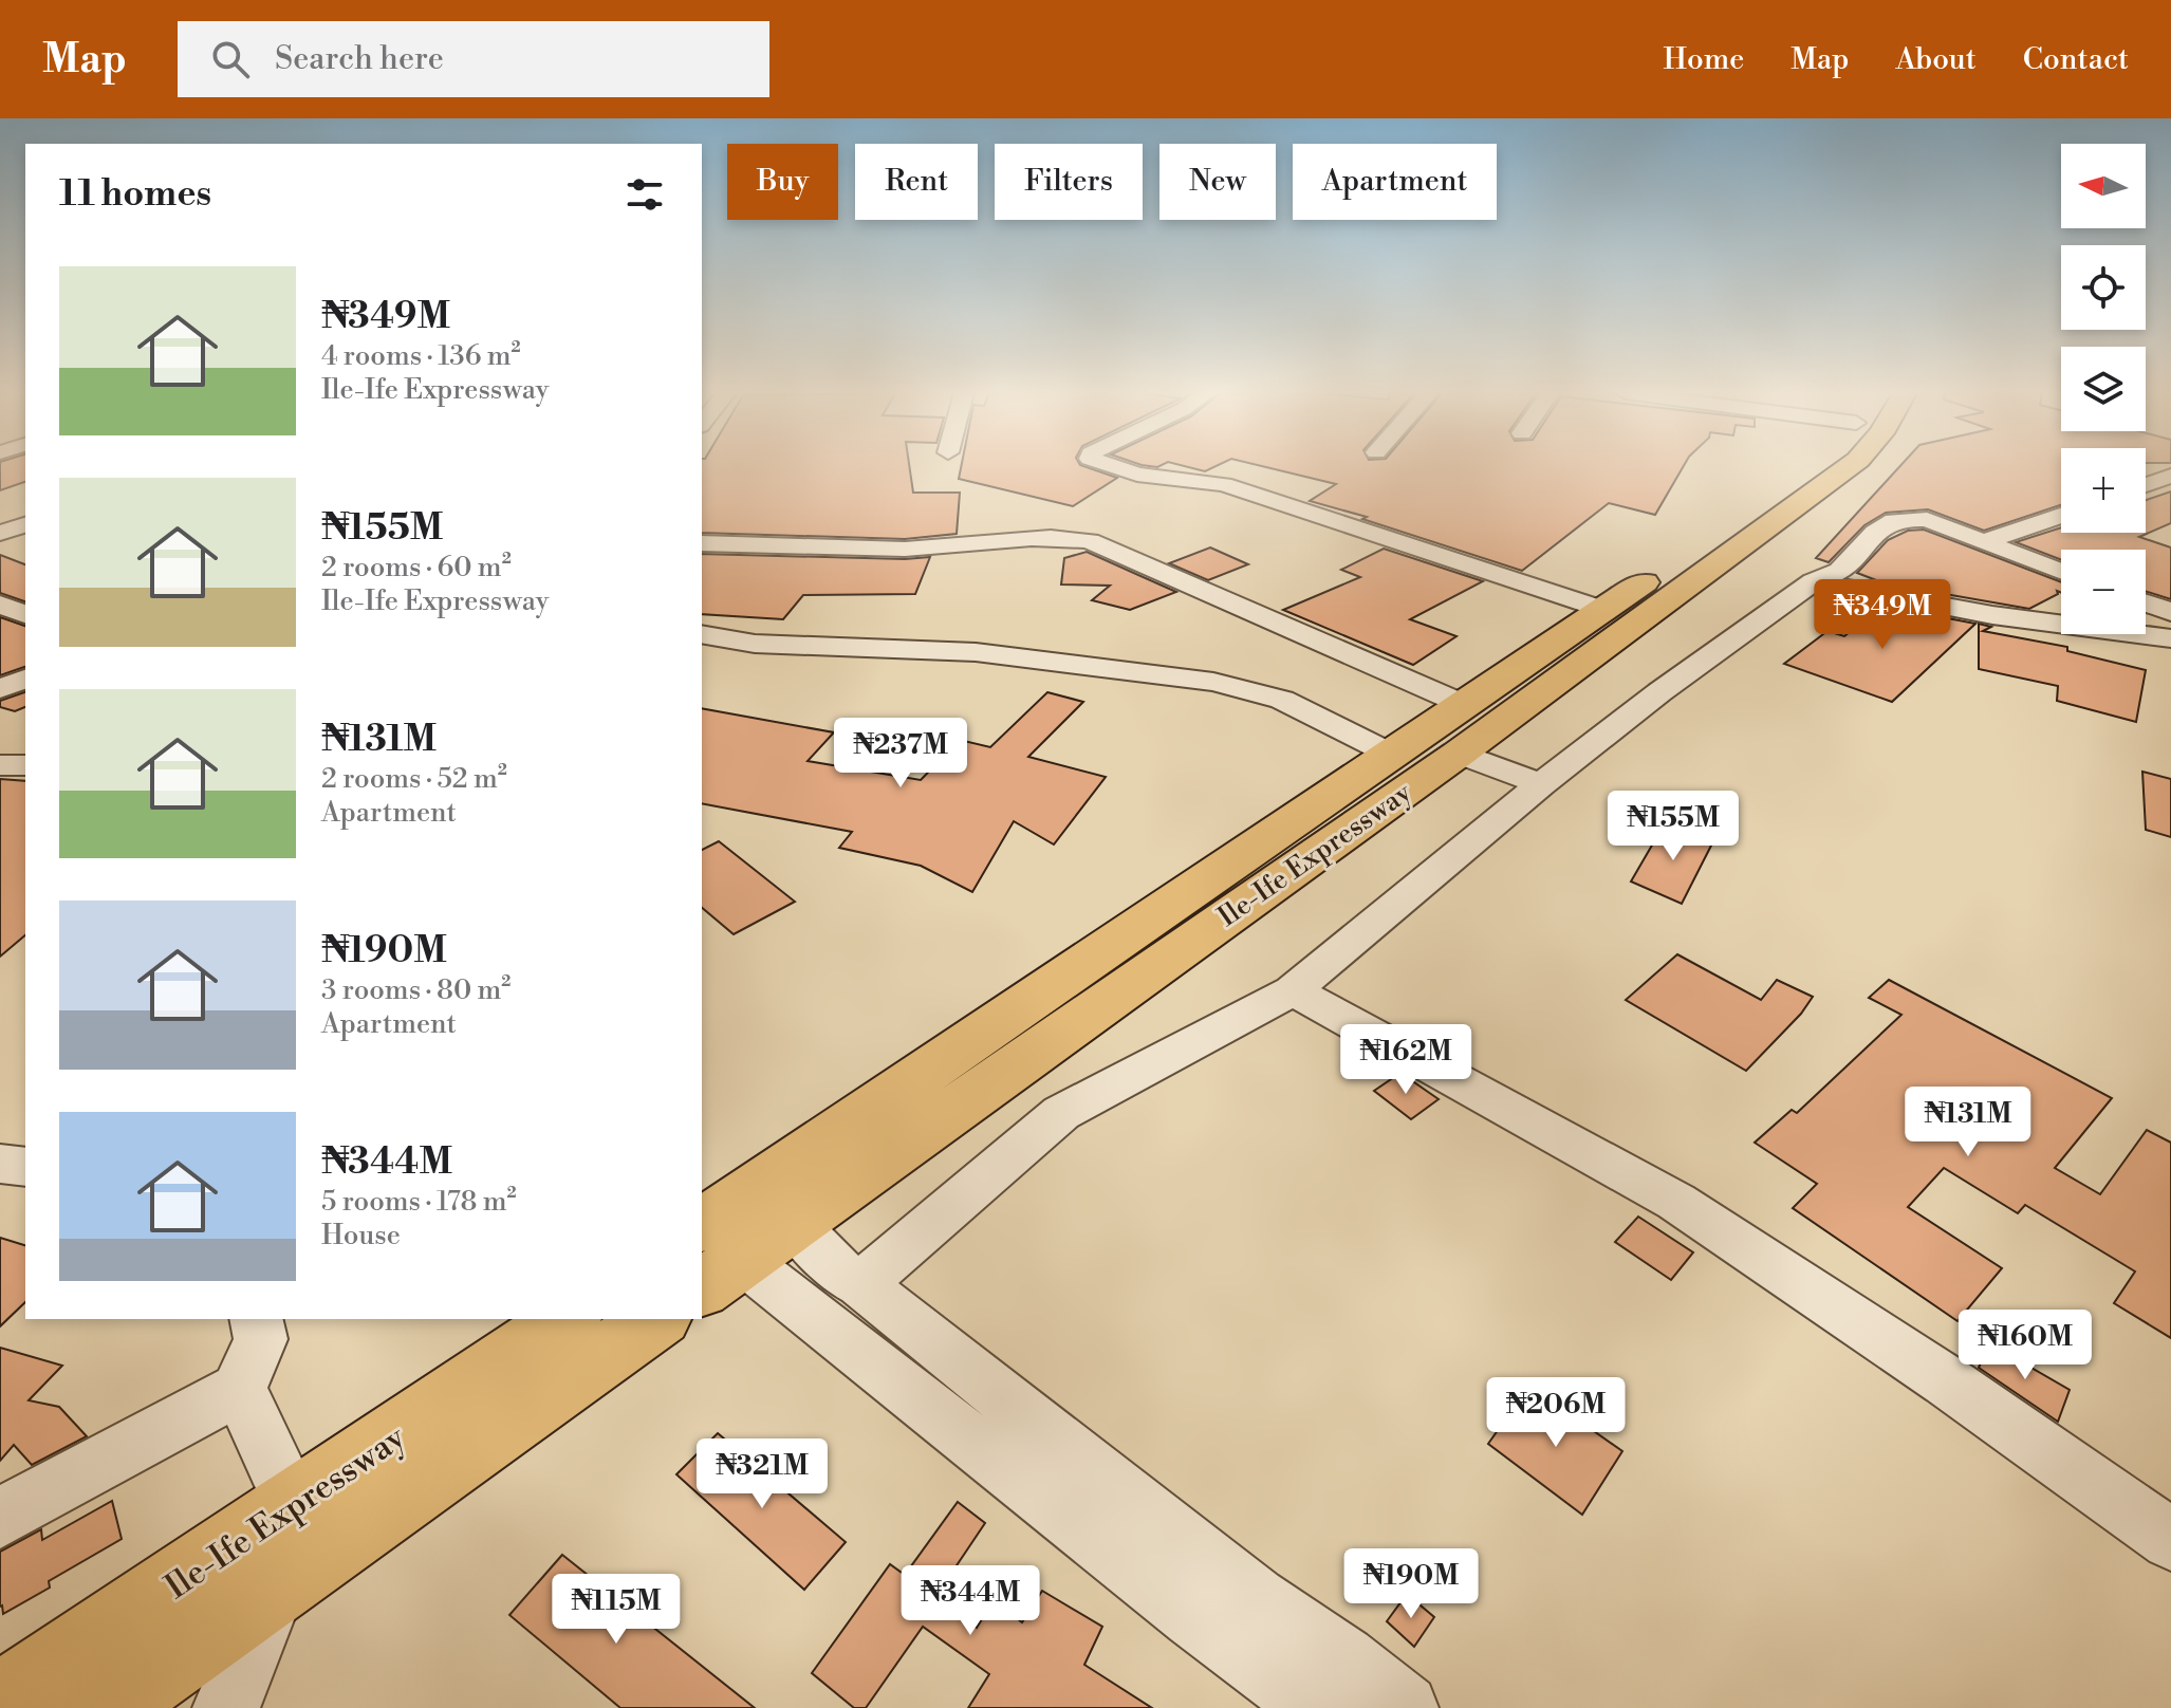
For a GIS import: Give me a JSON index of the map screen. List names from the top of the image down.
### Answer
{
  "streets": {
    "highway": ["Ile-Ife Expressway"]
  },
  "north": "left",
  "page": {
    "header": "Map",
    "search": "Search here",
    "nav": [
      "Home",
      "Map",
      "About",
      "Contact"
    ],
    "map_buttons": ["+", "−"],
    "chip": [
      "Buy",
      "Rent",
      "Filters",
      "New",
      "Apartment"
    ],
    "heading": "11 homes",
    "list": [
      {
        "name": "₦349M",
        "note": "4 rooms · 136 m² · Ile-Ife Expressway"
      },
      {
        "name": "₦155M",
        "note": "2 rooms · 60 m² · Ile-Ife Expressway"
      },
      {
        "name": "₦131M",
        "note": "2 rooms · 52 m² · Apartment"
      },
      {
        "name": "₦190M",
        "note": "3 rooms · 80 m² · Apartment"
      },
      {
        "name": "₦344M",
        "note": "5 rooms · 178 m² · House"
      }
    ],
    "price": [
      "₦349M",
      "₦237M",
      "₦155M",
      "₦162M",
      "₦131M",
      "₦160M",
      "₦206M",
      "₦321M",
      "₦190M",
      "₦344M",
      "₦115M"
    ]
  }
}
